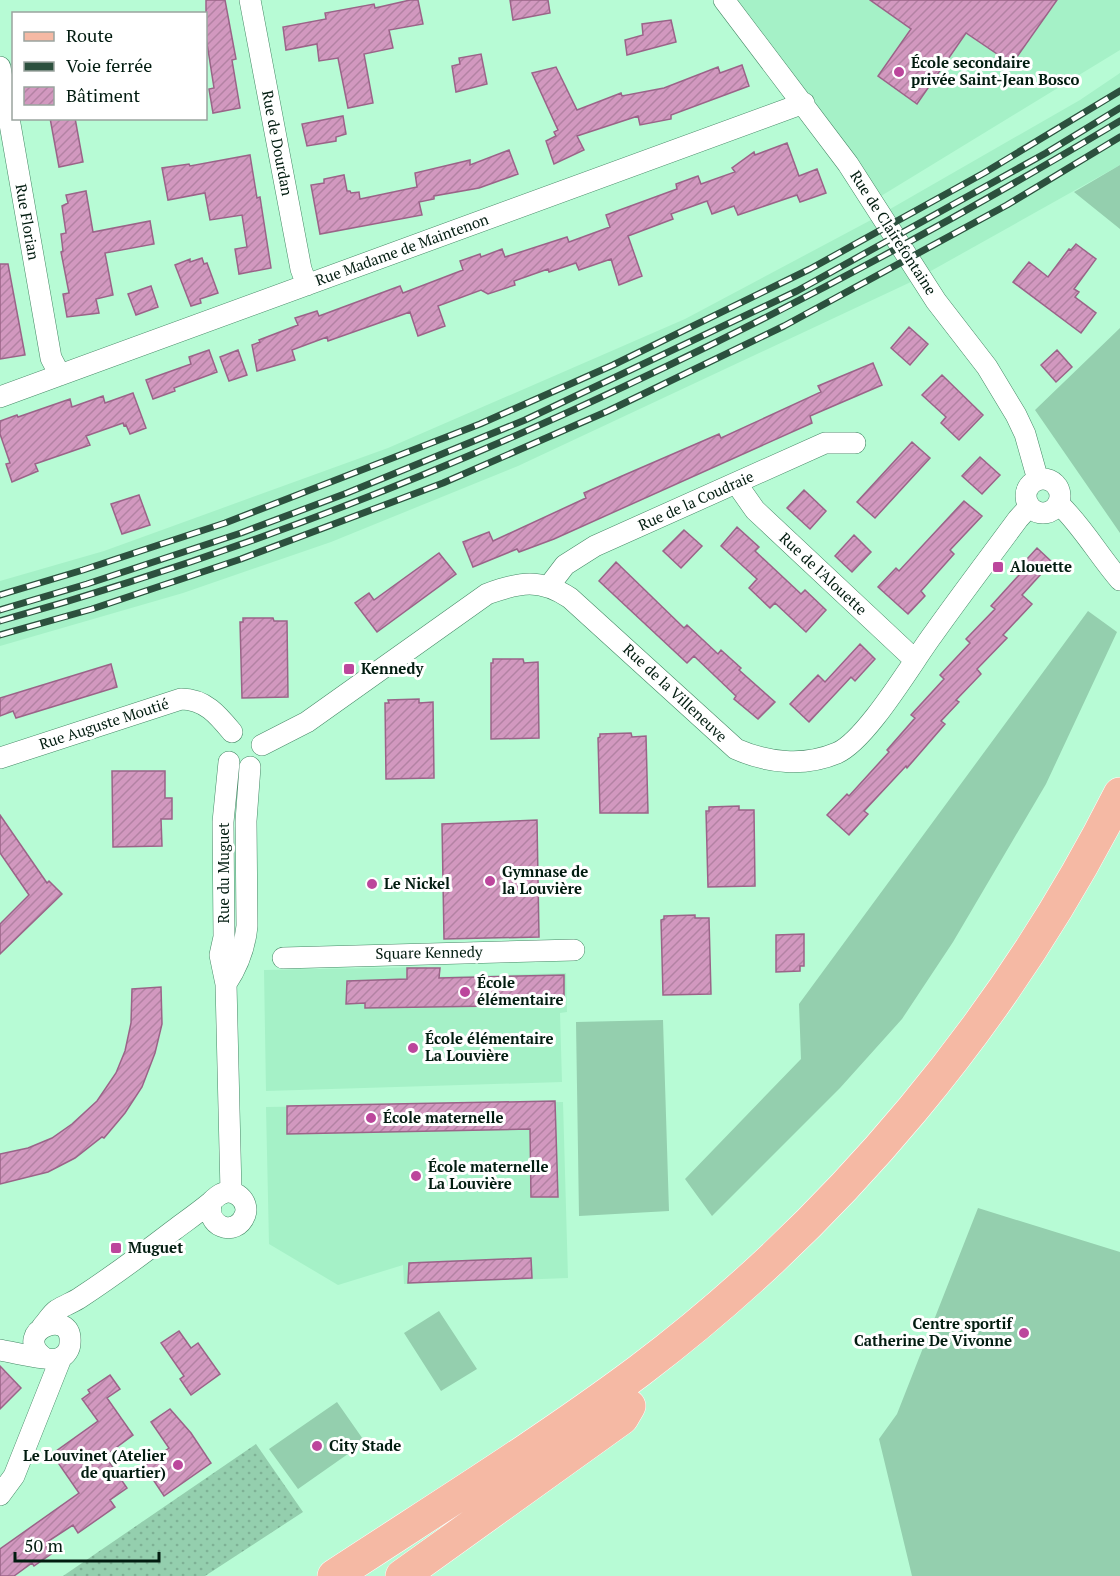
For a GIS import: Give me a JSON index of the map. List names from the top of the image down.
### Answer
{
  "streets": {
    "street": [
      "Rue de Dourdan",
      "Rue Florian",
      "Rue de Clairefontaine",
      "Rue Madame de Maintenon",
      "Rue de la Coudraie",
      "Rue de l'Alouette",
      "Rue de la Villeneuve",
      "Rue Auguste Moutié",
      "Rue du Muguet",
      "Square Kennedy"
    ]
  },
  "crossings": [
    ["Rue de Dourdan", "Rue Madame de Maintenon"],
    ["Rue Florian", "Rue Madame de Maintenon"],
    ["Rue de Clairefontaine", "Rue Madame de Maintenon"],
    ["Rue de Clairefontaine", "Rue de la Villeneuve"],
    ["Rue de la Coudraie", "Rue de l'Alouette"],
    ["Rue de la Coudraie", "Rue de la Villeneuve"],
    ["Rue de l'Alouette", "Rue de la Villeneuve"],
    ["Rue de la Villeneuve", "Rue Auguste Moutié"],
    ["Rue de la Villeneuve", "Rue du Muguet"],
    ["Rue Auguste Moutié", "Rue du Muguet"]
  ],
  "places": {
    "other": [
      "École secondaire privée Saint-Jean Bosco",
      "Gymnase de la Louvière",
      "Le Nickel",
      "École élémentaire",
      "École élémentaire La Louvière",
      "École maternelle",
      "École maternelle La Louvière",
      "Centre sportif Catherine De Vivonne",
      "City Stade",
      "Le Louvinet (Atelier de quartier)"
    ],
    "transit": ["Alouette", "Kennedy", "Muguet"]
  },
  "legend": ["Route", "Voie ferrée", "Bâtiment"],
  "scale_bar": "50 m"
}
